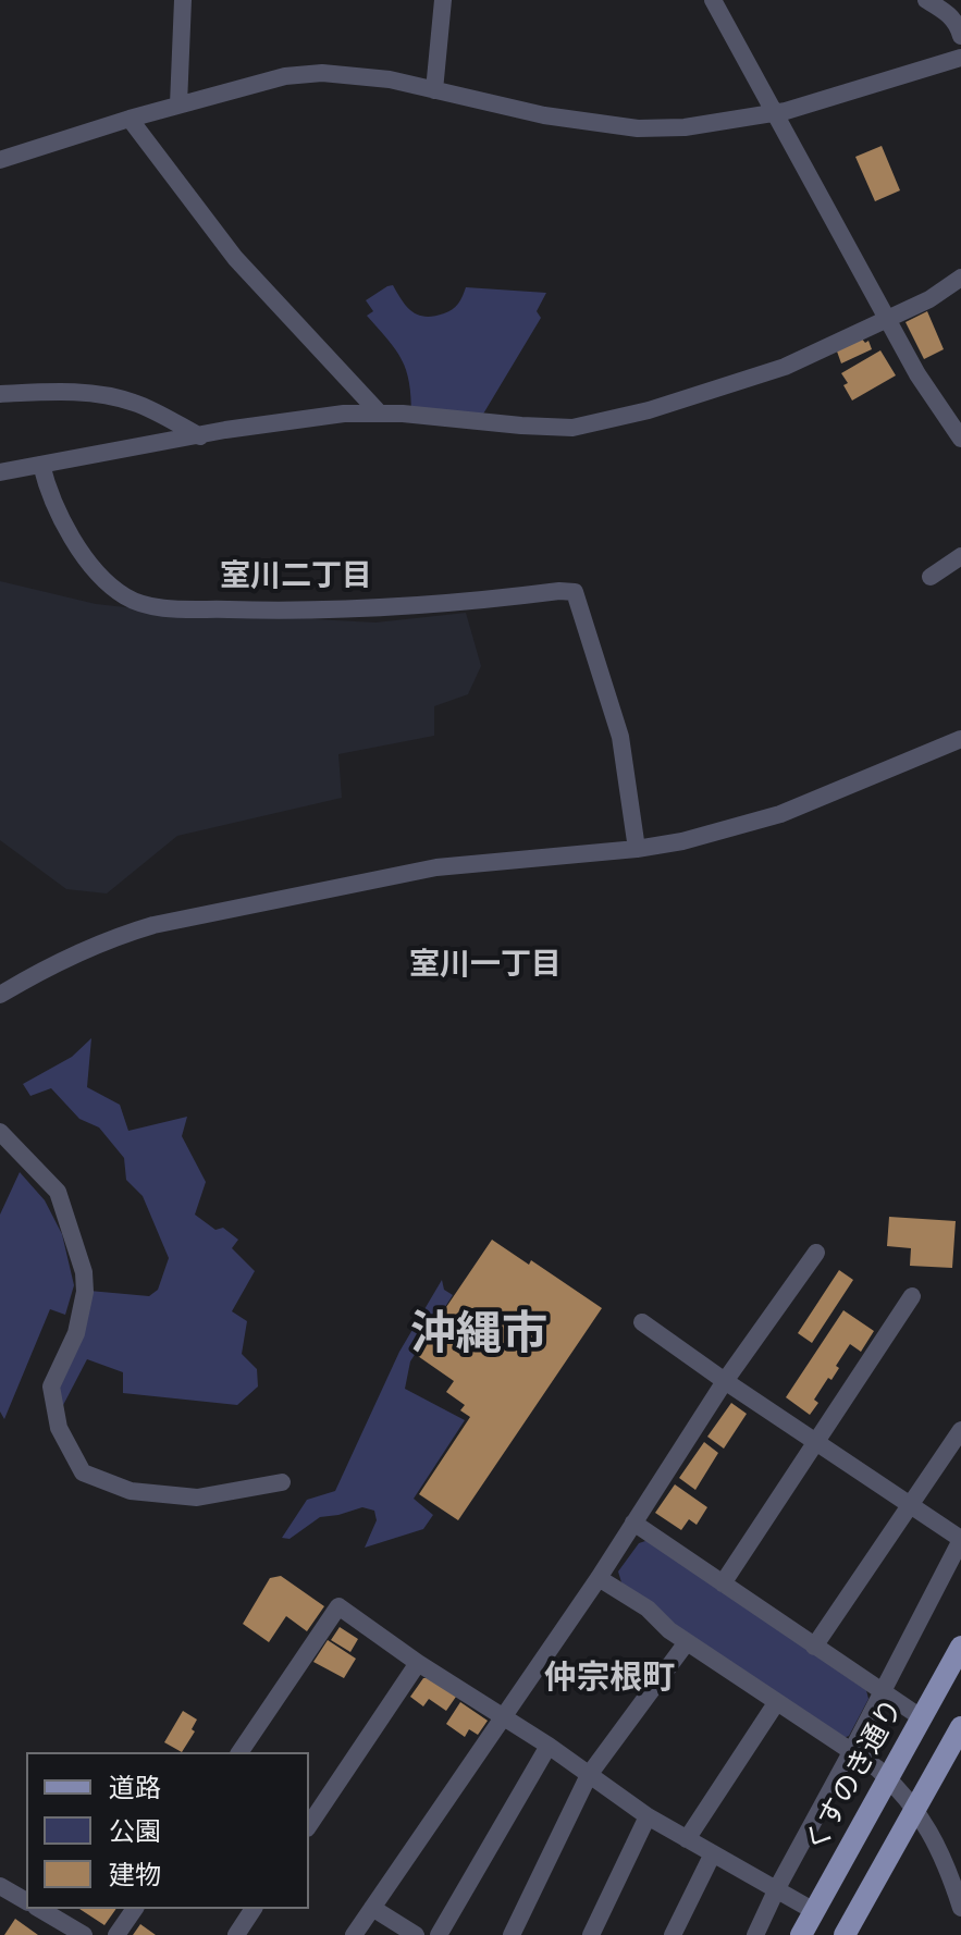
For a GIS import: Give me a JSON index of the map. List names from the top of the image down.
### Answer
{
  "streets": {
    "main road": ["くすのき通り"]
  },
  "districts": [
    "室川二丁目",
    "室川一丁目",
    "沖縄市",
    "仲宗根町"
  ],
  "legend": ["道路", "公園", "建物"]
}
